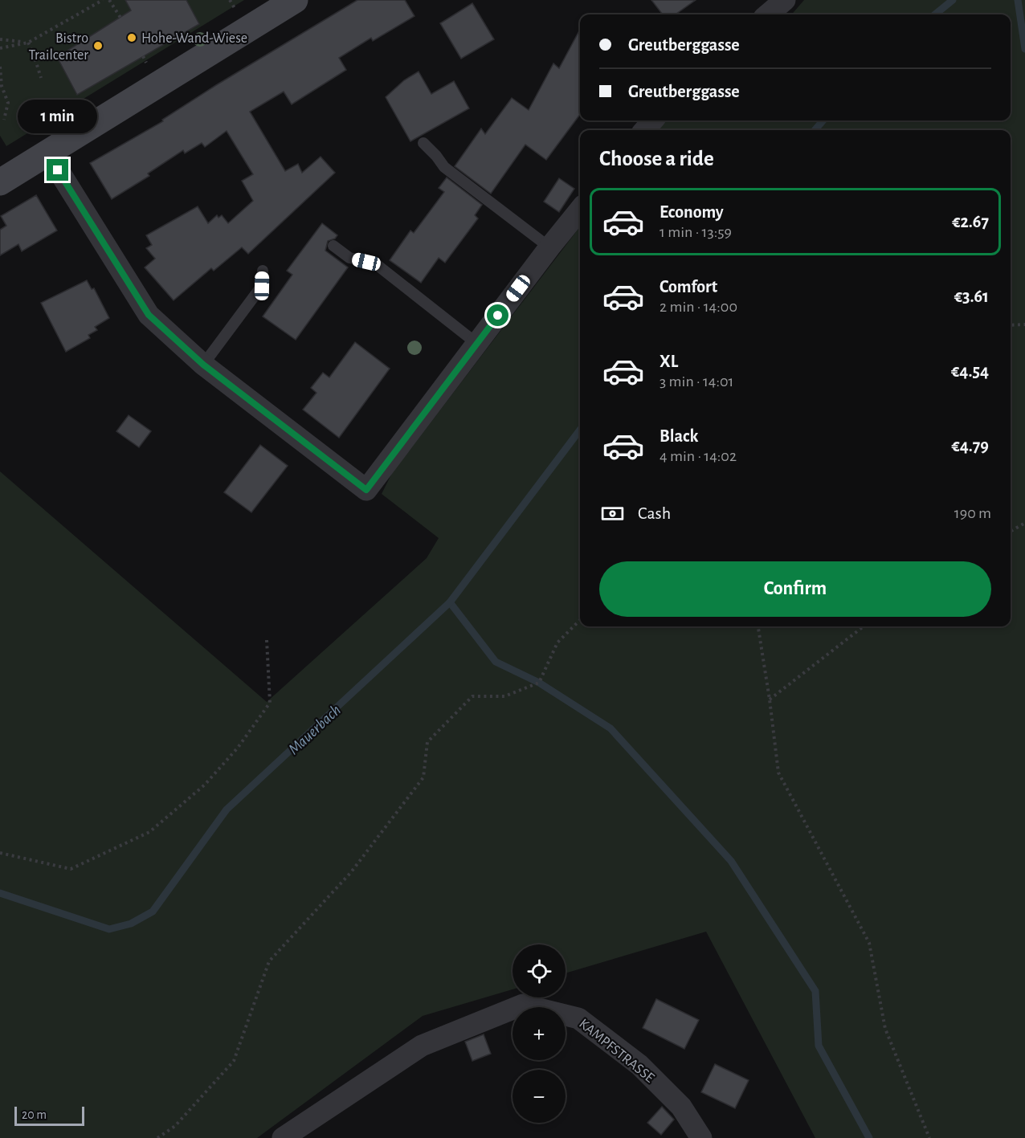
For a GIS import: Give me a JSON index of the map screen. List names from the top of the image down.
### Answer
{
  "streets": {
    "street": ["KAMPFSTRASSE"]
  },
  "water": ["Mauerbach"],
  "places": ["Hohe-Wand-Wiese", "Bistro Trailcenter"],
  "scale_bar": "20 m",
  "page": {
    "banner": ["Greutberggasse", "Greutberggasse"],
    "bubble": "1 min",
    "heading": "Choose a ride",
    "list": [
      {
        "name": "Economy",
        "note": "1 min · 13:59",
        "value": "€2.67"
      },
      {
        "name": "Comfort",
        "note": "2 min · 14:00",
        "value": "€3.61"
      },
      {
        "name": "XL",
        "note": "3 min · 14:01",
        "value": "€4.54"
      },
      {
        "name": "Black",
        "note": "4 min · 14:02",
        "value": "€4.79"
      }
    ],
    "pay": ["Cash", "190 m"],
    "buttons": "Confirm",
    "map_buttons": ["+", "−"],
    "scale": "20 m"
  }
}
